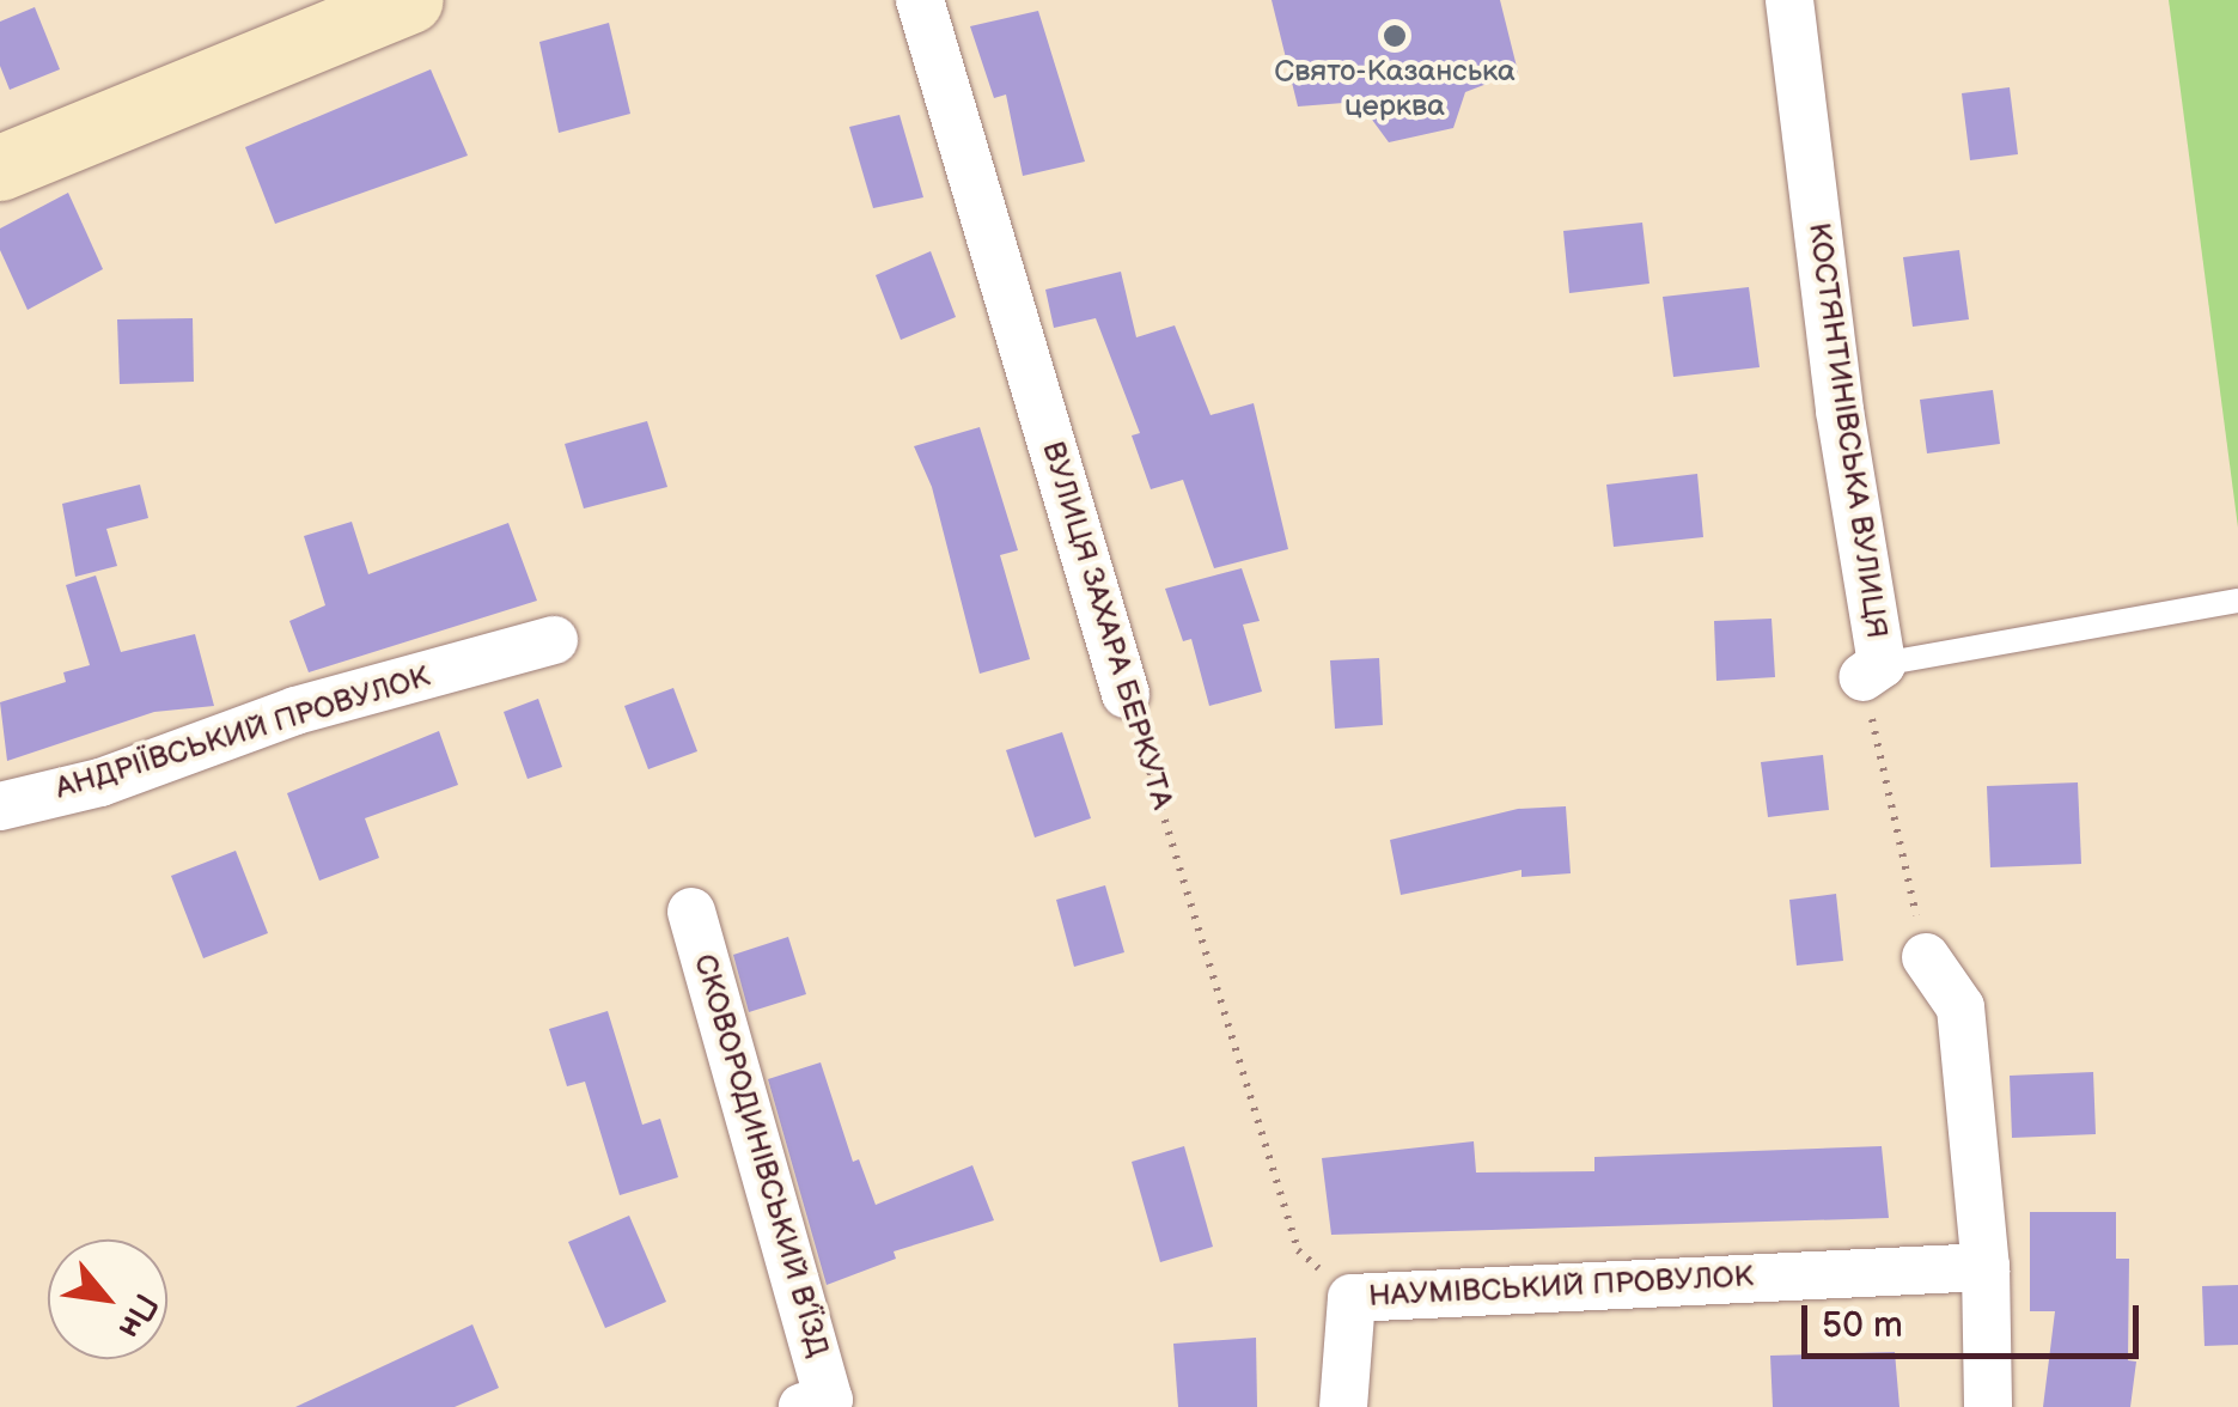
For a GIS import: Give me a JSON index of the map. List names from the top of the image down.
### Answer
{
  "streets": {
    "street": [
      "КОСТЯНТИНІВСЬКА ВУЛИЦЯ",
      "ВУЛИЦЯ ЗАХАРА БЕРКУТА",
      "АНДРІЇВСЬКИЙ ПРОВУЛОК",
      "СКОВОРОДИНІВСЬКИЙ В’ЇЗД",
      "НАУМІВСЬКИЙ ПРОВУЛОК"
    ]
  },
  "places": ["Свято-Казанська церква"],
  "scale_bar": "50 m",
  "north": "bottom right"
}
